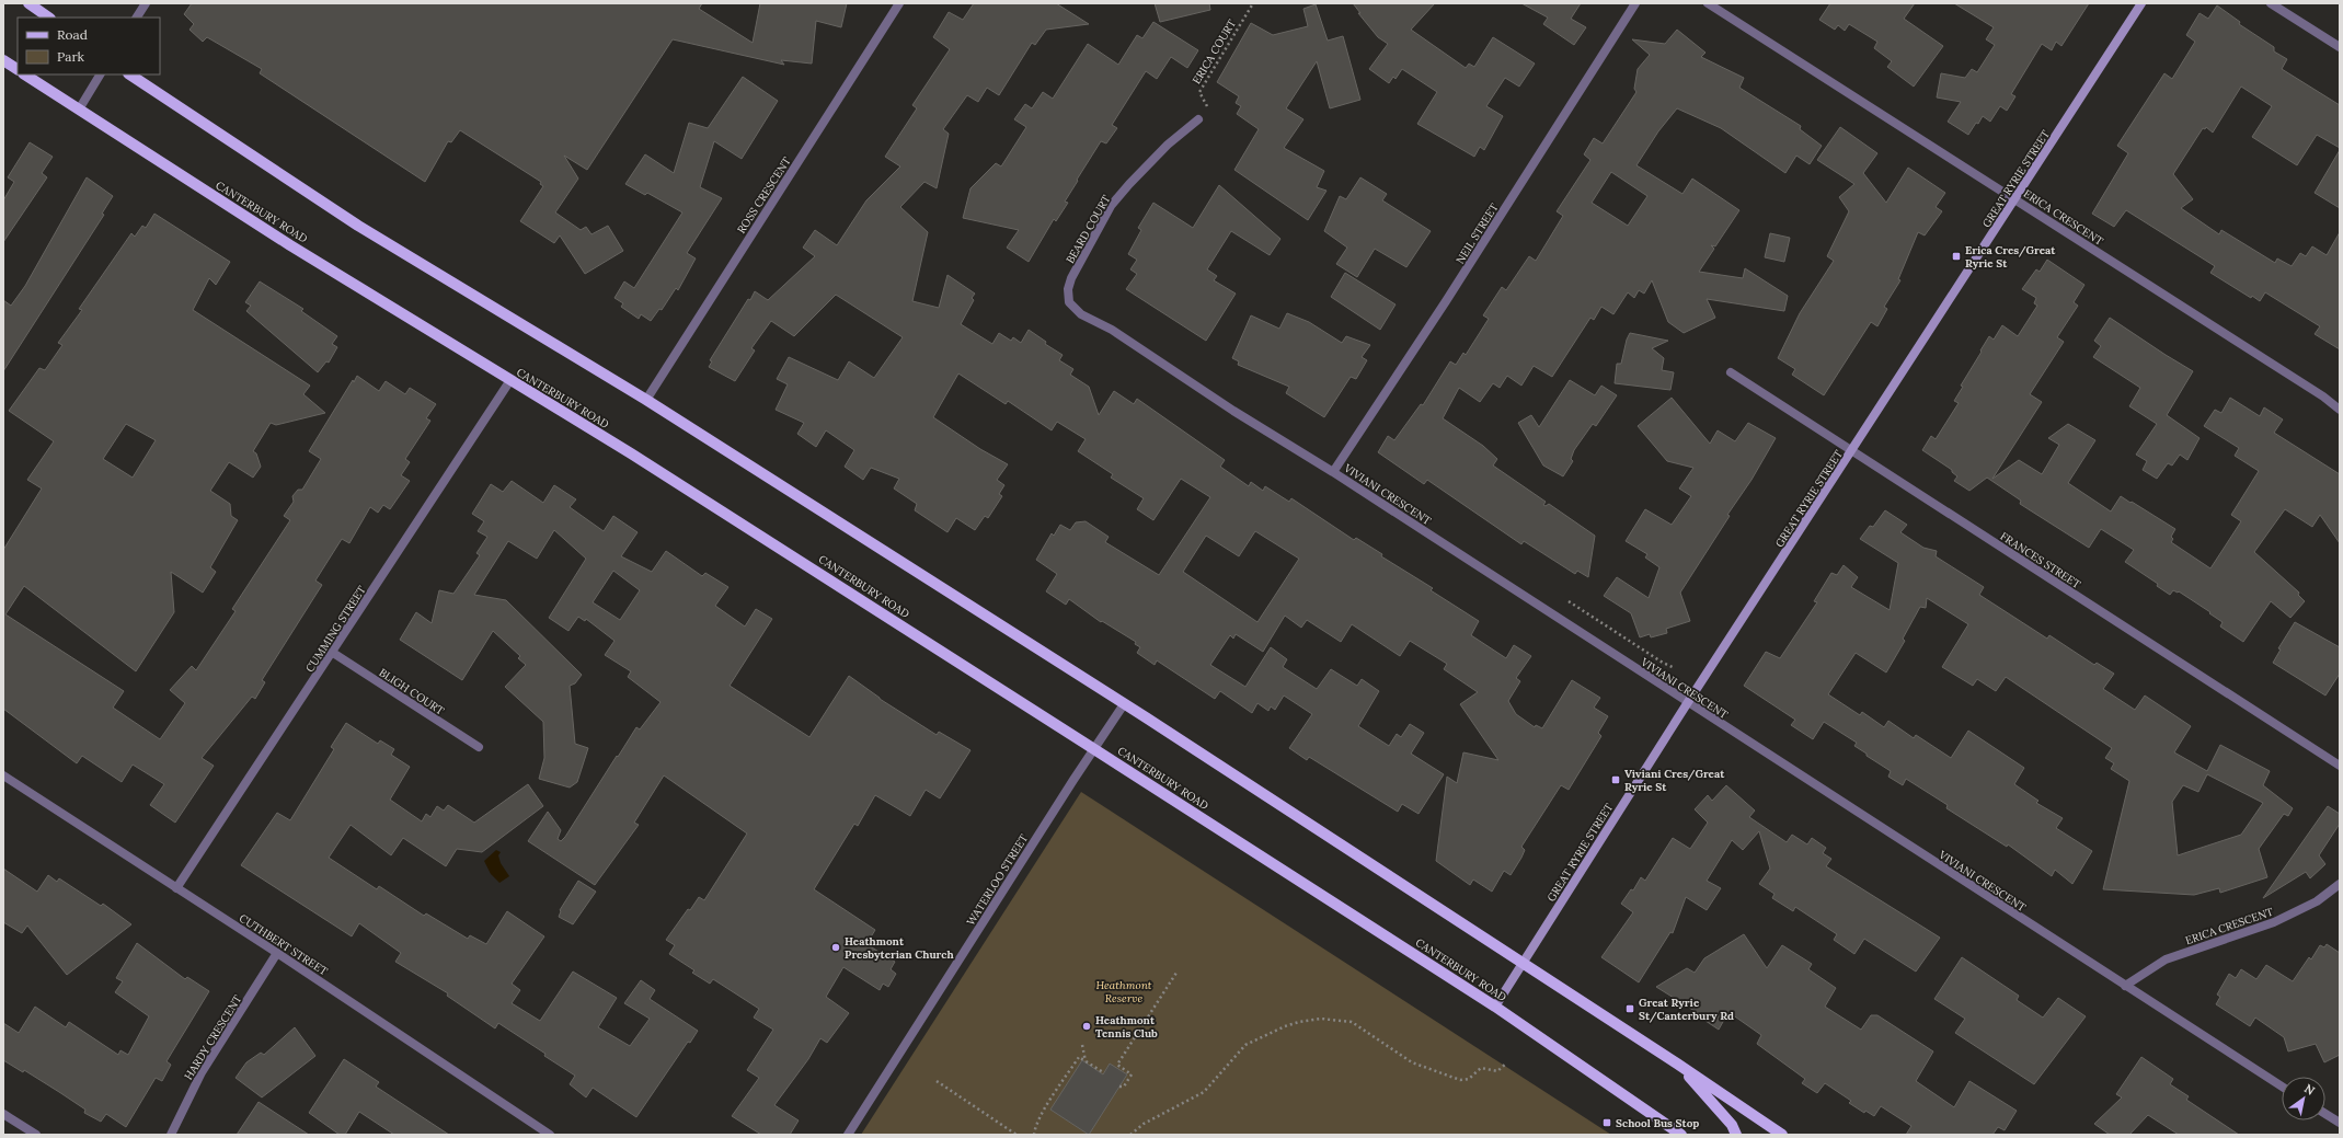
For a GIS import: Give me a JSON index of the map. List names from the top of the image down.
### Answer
{
  "streets": {
    "main road": ["GREAT RYRIE STREET", "CANTERBURY ROAD"],
    "street": [
      "ROSS CRESCENT",
      "ERICA CRESCENT",
      "BEARD COURT",
      "NEIL STREET",
      "VIVIANI CRESCENT",
      "FRANCES STREET",
      "CUMMING STREET",
      "BLIGH COURT",
      "WATERLOO STREET",
      "CUTHBERT STREET",
      "HARDY CRESCENT"
    ],
    "path": ["ERICA COURT"]
  },
  "crossings": [
    ["GREAT RYRIE STREET", "CANTERBURY ROAD"],
    ["GREAT RYRIE STREET", "ERICA CRESCENT"],
    ["GREAT RYRIE STREET", "VIVIANI CRESCENT"],
    ["GREAT RYRIE STREET", "FRANCES STREET"],
    ["CANTERBURY ROAD", "CUMMING STREET"],
    ["CANTERBURY ROAD", "WATERLOO STREET"],
    ["ERICA CRESCENT", "VIVIANI CRESCENT"],
    ["BEARD COURT", "VIVIANI CRESCENT"],
    ["NEIL STREET", "VIVIANI CRESCENT"],
    ["CUMMING STREET", "BLIGH COURT"],
    ["CUMMING STREET", "CUTHBERT STREET"],
    ["CUTHBERT STREET", "HARDY CRESCENT"]
  ],
  "parks": ["Heathmont Reserve"],
  "places": {
    "transit": [
      "Erica Cres/Great Ryrie St",
      "Viviani Cres/Great Ryrie St",
      "Great Ryrie St/Canterbury Rd",
      "School Bus Stop"
    ],
    "other": ["Heathmont Presbyterian Church", "Heathmont Tennis Club"]
  },
  "legend": ["Road", "Park"],
  "north": "top right"
}
